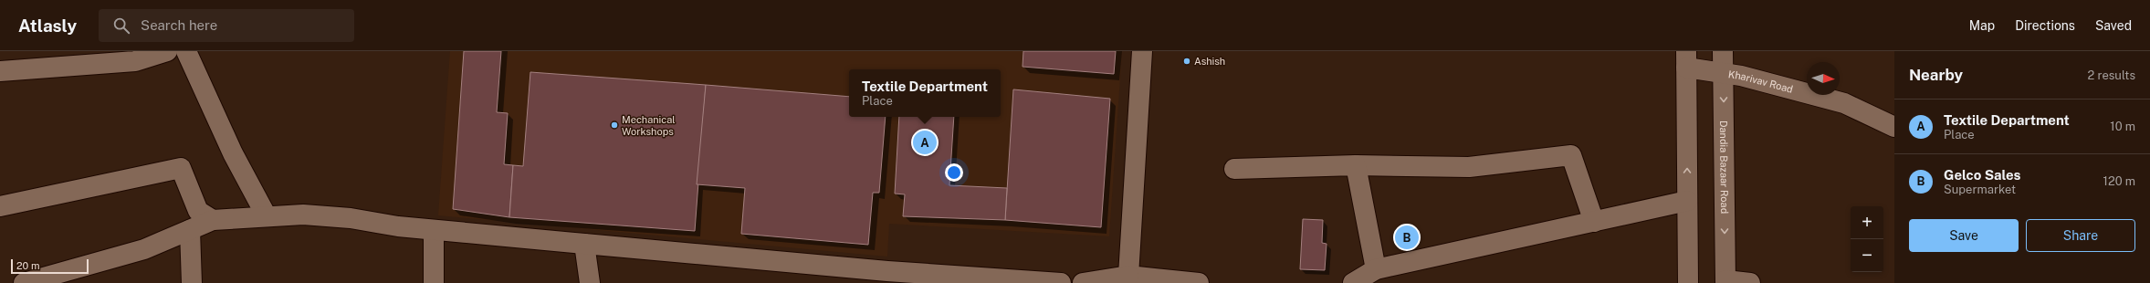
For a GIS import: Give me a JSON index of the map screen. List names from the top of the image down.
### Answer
{
  "streets": {
    "street": ["Kharivav Road", "Dandia Bazaar Road"]
  },
  "crossings": [
    ["Kharivav Road", "Dandia Bazaar Road"]
  ],
  "places": ["Ashish", "Mechanical Workshops"],
  "scale_bar": "20 m",
  "north": "right",
  "page": {
    "header": "Atlasly",
    "search": "Search here",
    "nav": ["Map", "Directions", "Saved"],
    "heading": ["Nearby", "2 results"],
    "popup": ["Textile Department", "Place"],
    "list": [
      {
        "mark": "A",
        "name": "Textile Department",
        "note": "Place",
        "value": "10 m"
      },
      {
        "mark": "B",
        "name": "Gelco Sales",
        "note": "Supermarket",
        "value": "120 m"
      }
    ],
    "pins": ["A", "B"],
    "map_buttons": ["+", "−"],
    "buttons": ["Save", "Share"],
    "scale": "20 m"
  }
}
